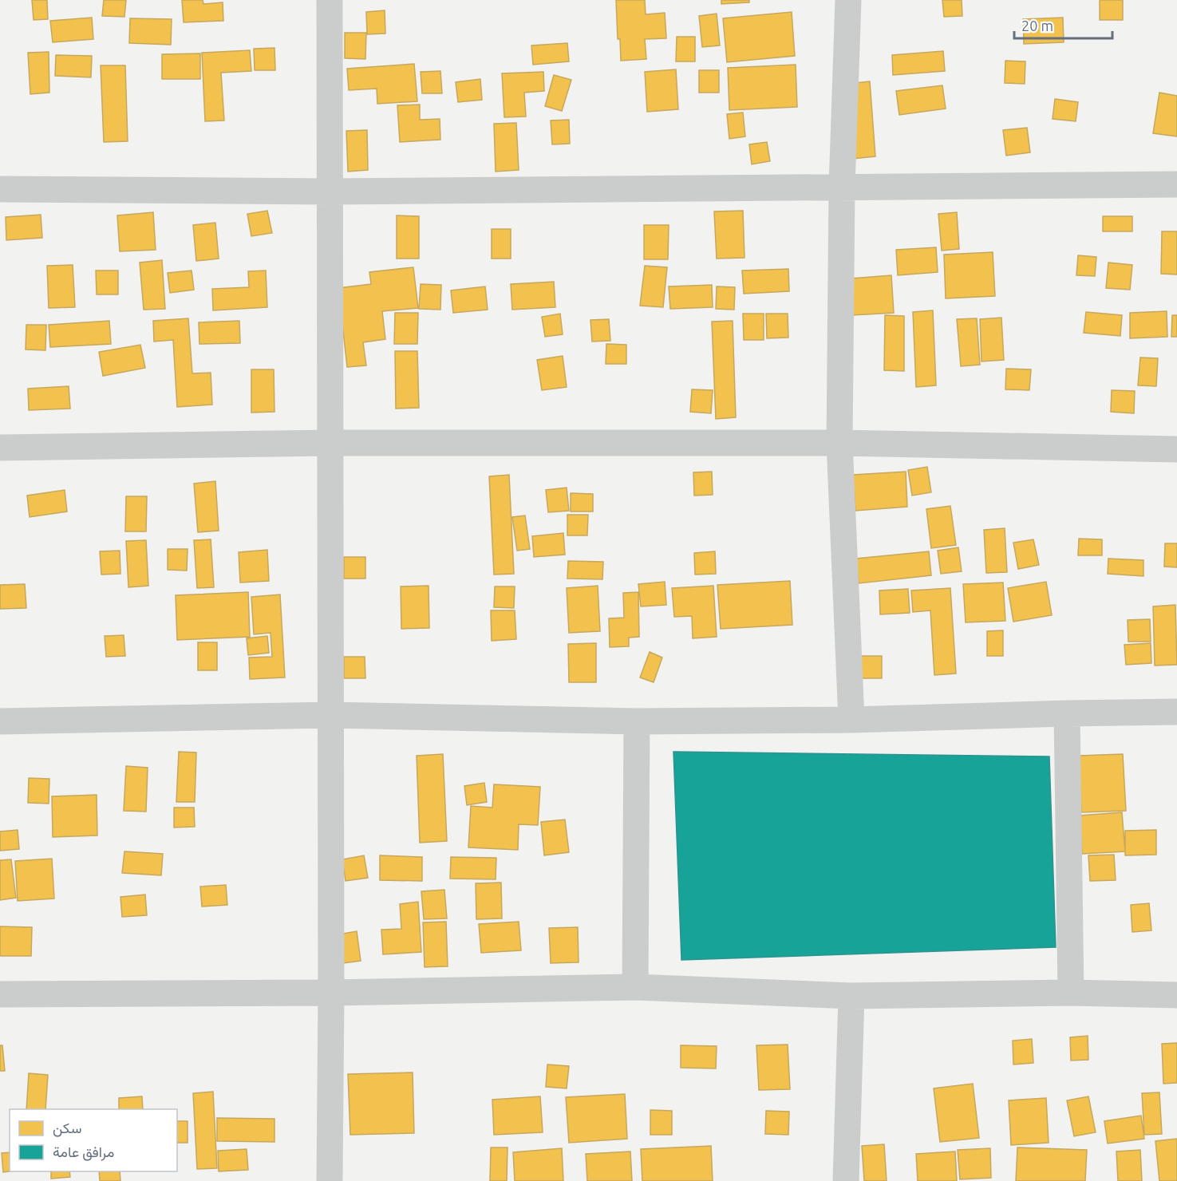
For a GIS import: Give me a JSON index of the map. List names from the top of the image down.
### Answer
{
  "legend": ["سكن", "مرافق عامة"],
  "scale_bar": "20 m"
}
